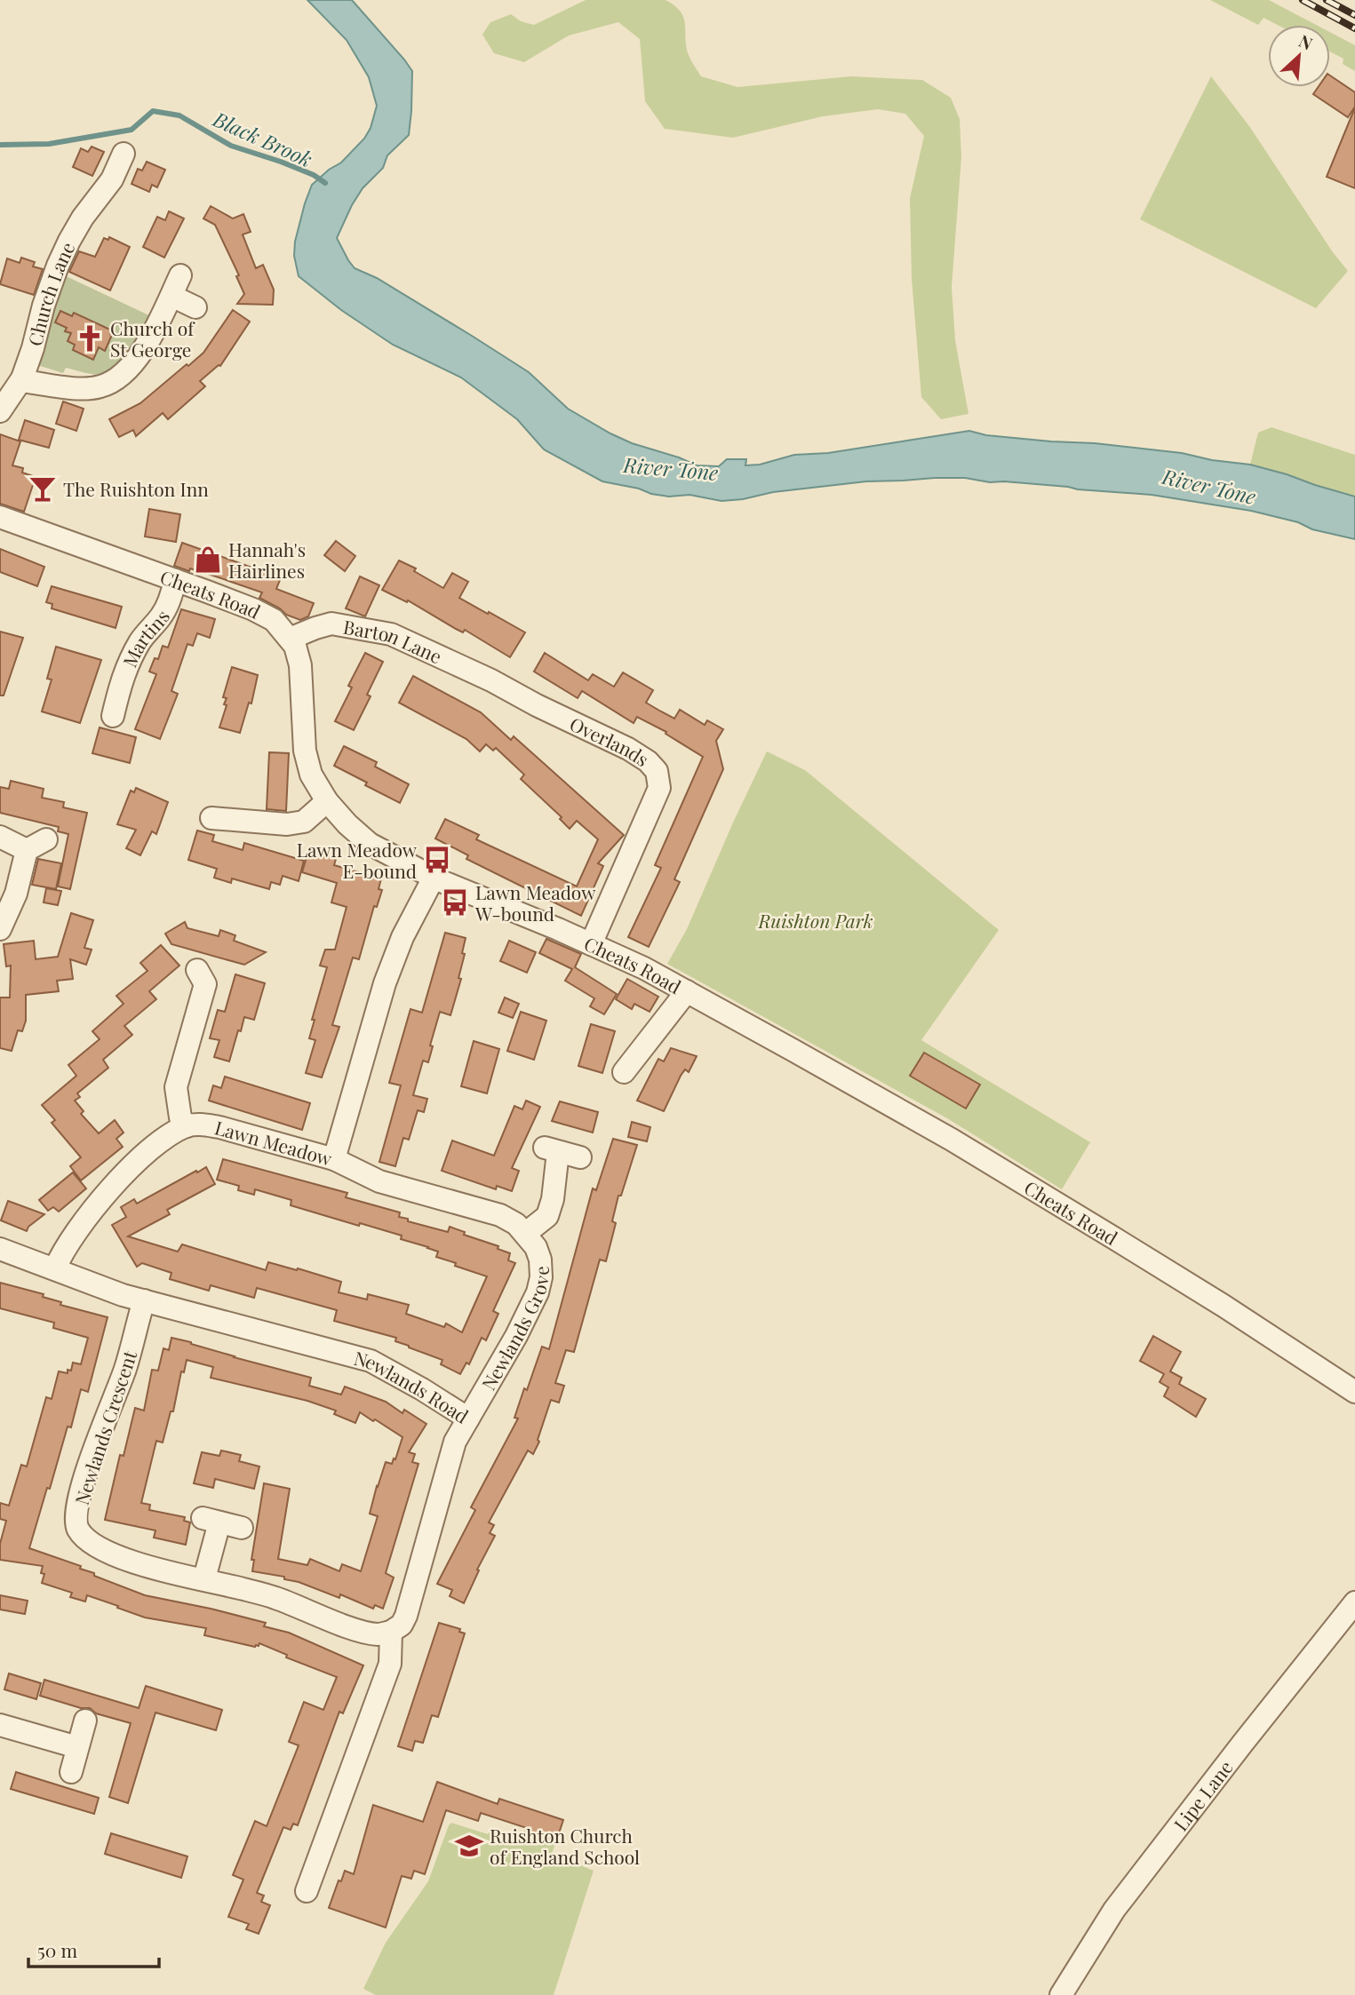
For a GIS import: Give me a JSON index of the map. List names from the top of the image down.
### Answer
{
  "streets": {
    "street": [
      "Church Lane",
      "Cheats Road",
      "Martins",
      "Barton Lane",
      "Overlands",
      "Lawn Meadow",
      "Newlands Grove",
      "Newlands Road",
      "Newlands Crescent",
      "Lipe Lane"
    ]
  },
  "crossings": [
    ["Cheats Road", "Martins"],
    ["Cheats Road", "Barton Lane"],
    ["Cheats Road", "Overlands"],
    ["Cheats Road", "Lawn Meadow"],
    ["Barton Lane", "Overlands"],
    ["Lawn Meadow", "Newlands Grove"],
    ["Lawn Meadow", "Newlands Road"],
    ["Newlands Grove", "Newlands Road"],
    ["Newlands Road", "Newlands Crescent"]
  ],
  "water": ["Black Brook", "River Tone"],
  "parks": ["Ruishton Park"],
  "places": {
    "church": ["Church of St George"],
    "bar": ["The Ruishton Inn"],
    "shop": ["Hannah's Hairlines"],
    "bus stop": ["Lawn Meadow E-bound", "Lawn Meadow W-bound"],
    "school or university": ["Ruishton Church of England School"]
  },
  "scale_bar": "50 m",
  "north": "top right"
}
